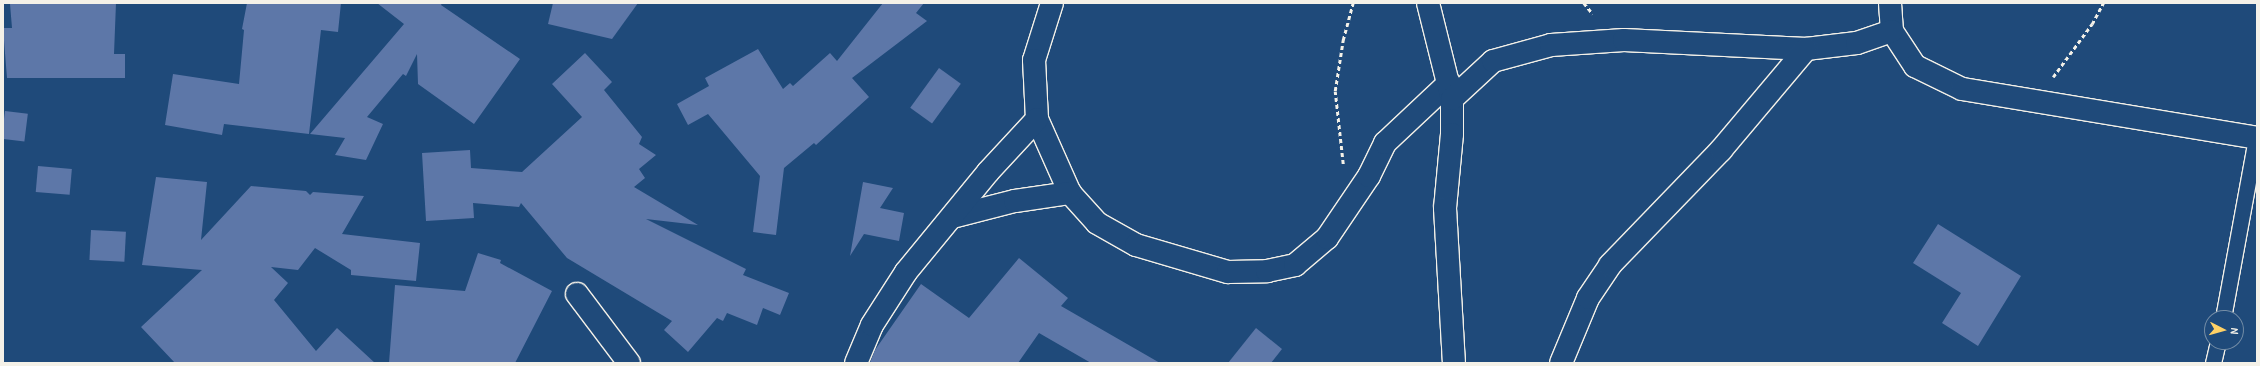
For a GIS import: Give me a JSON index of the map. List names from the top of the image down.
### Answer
{
  "north": "right"
}
